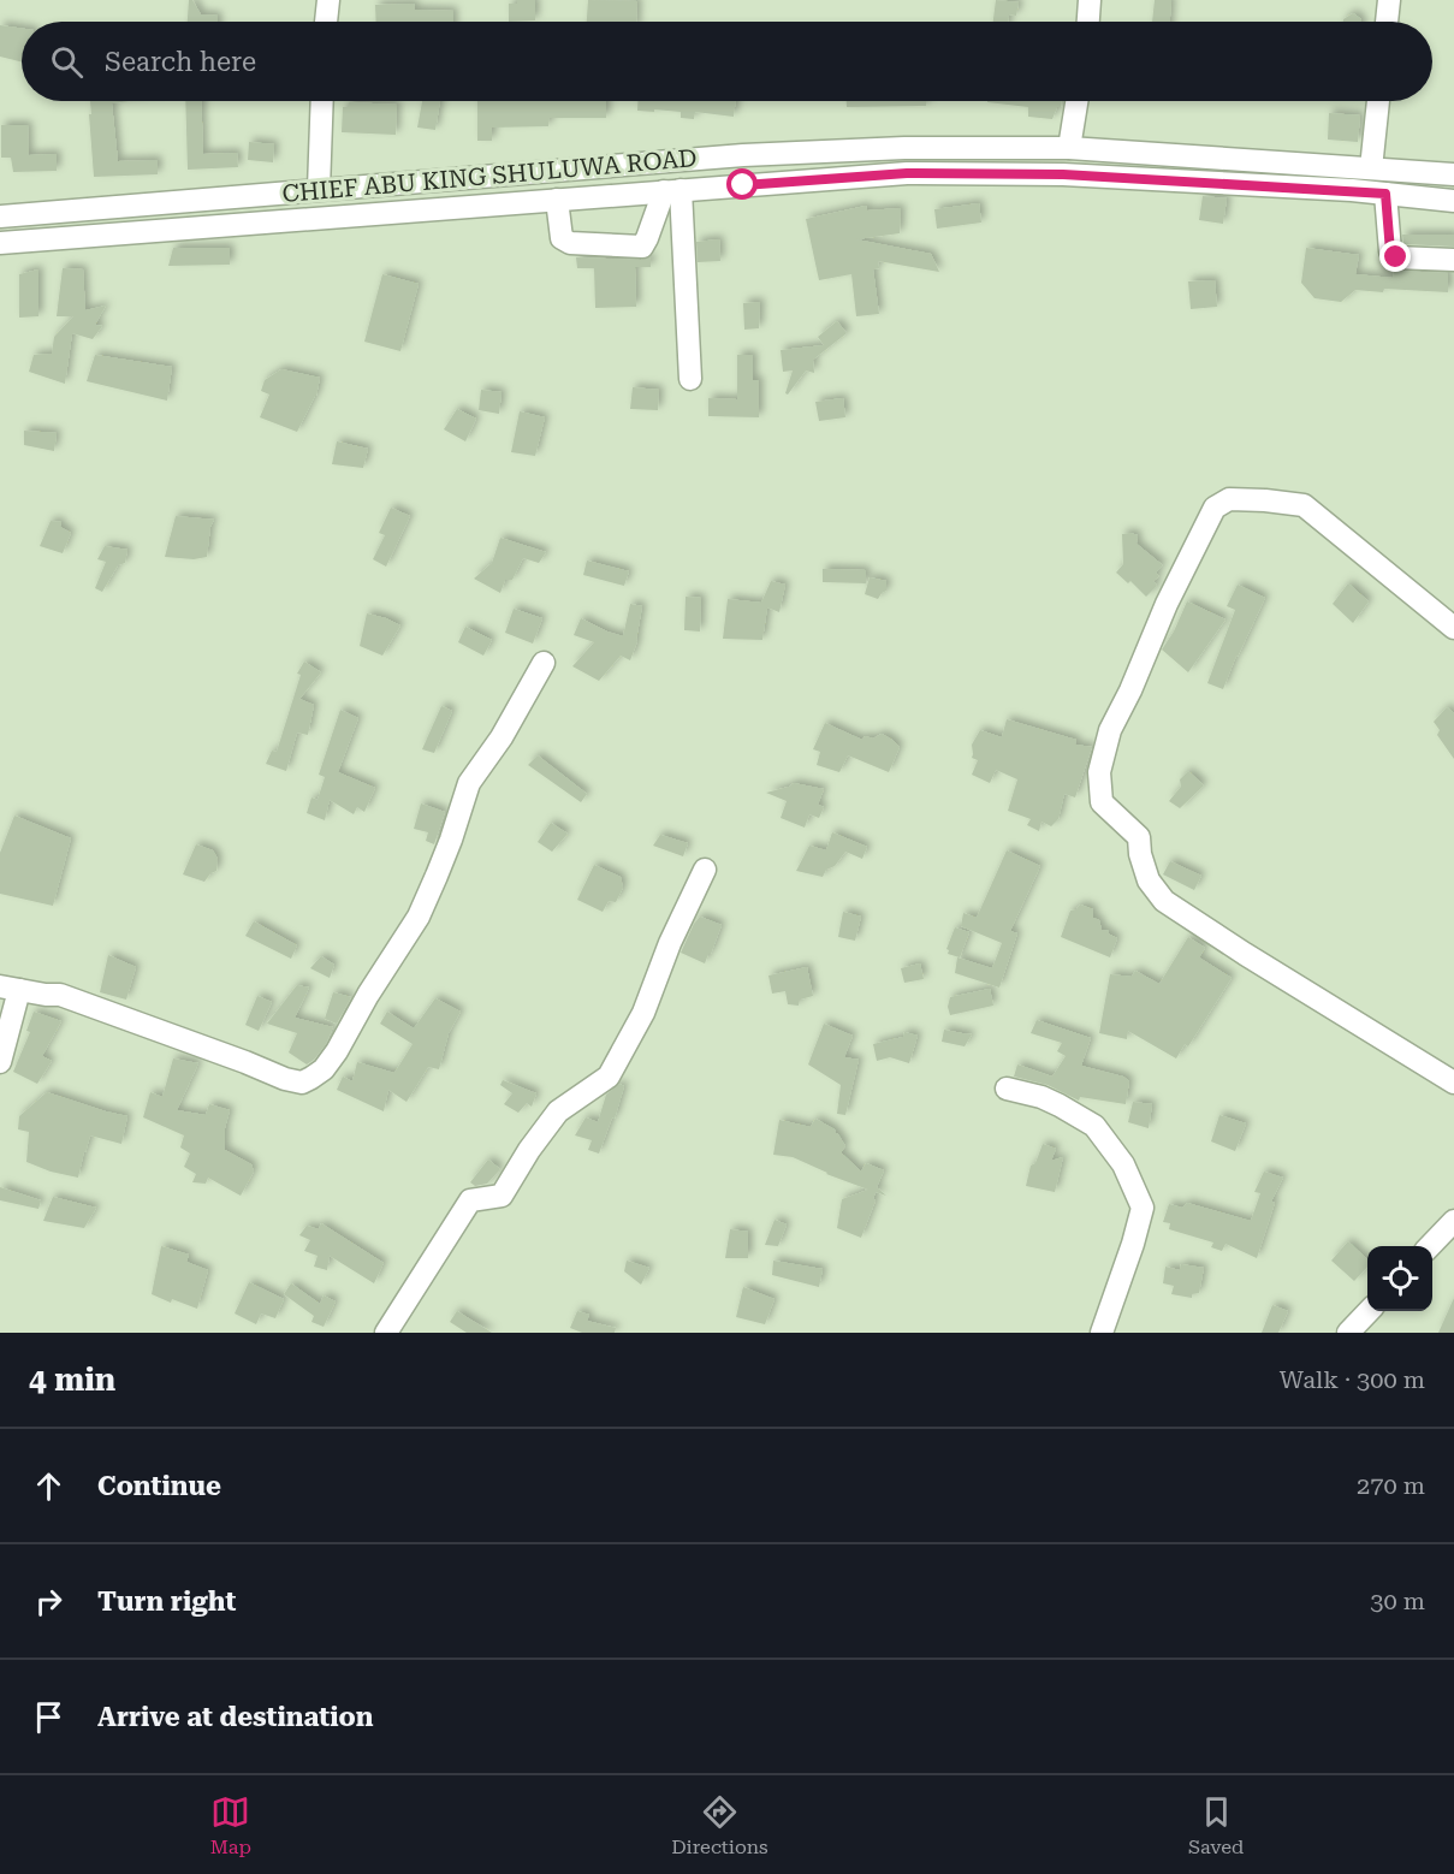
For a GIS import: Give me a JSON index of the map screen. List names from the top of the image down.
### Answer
{
  "streets": {
    "street": ["CHIEF ABU KING SHULUWA ROAD"]
  },
  "page": {
    "search": "Search here",
    "heading": ["4 min", "Walk · 300 m"],
    "list": [
      ["Continue", "270 m"],
      ["Turn right", "30 m"],
      "Arrive at destination"
    ],
    "nav": ["Map", "Directions", "Saved"]
  }
}
